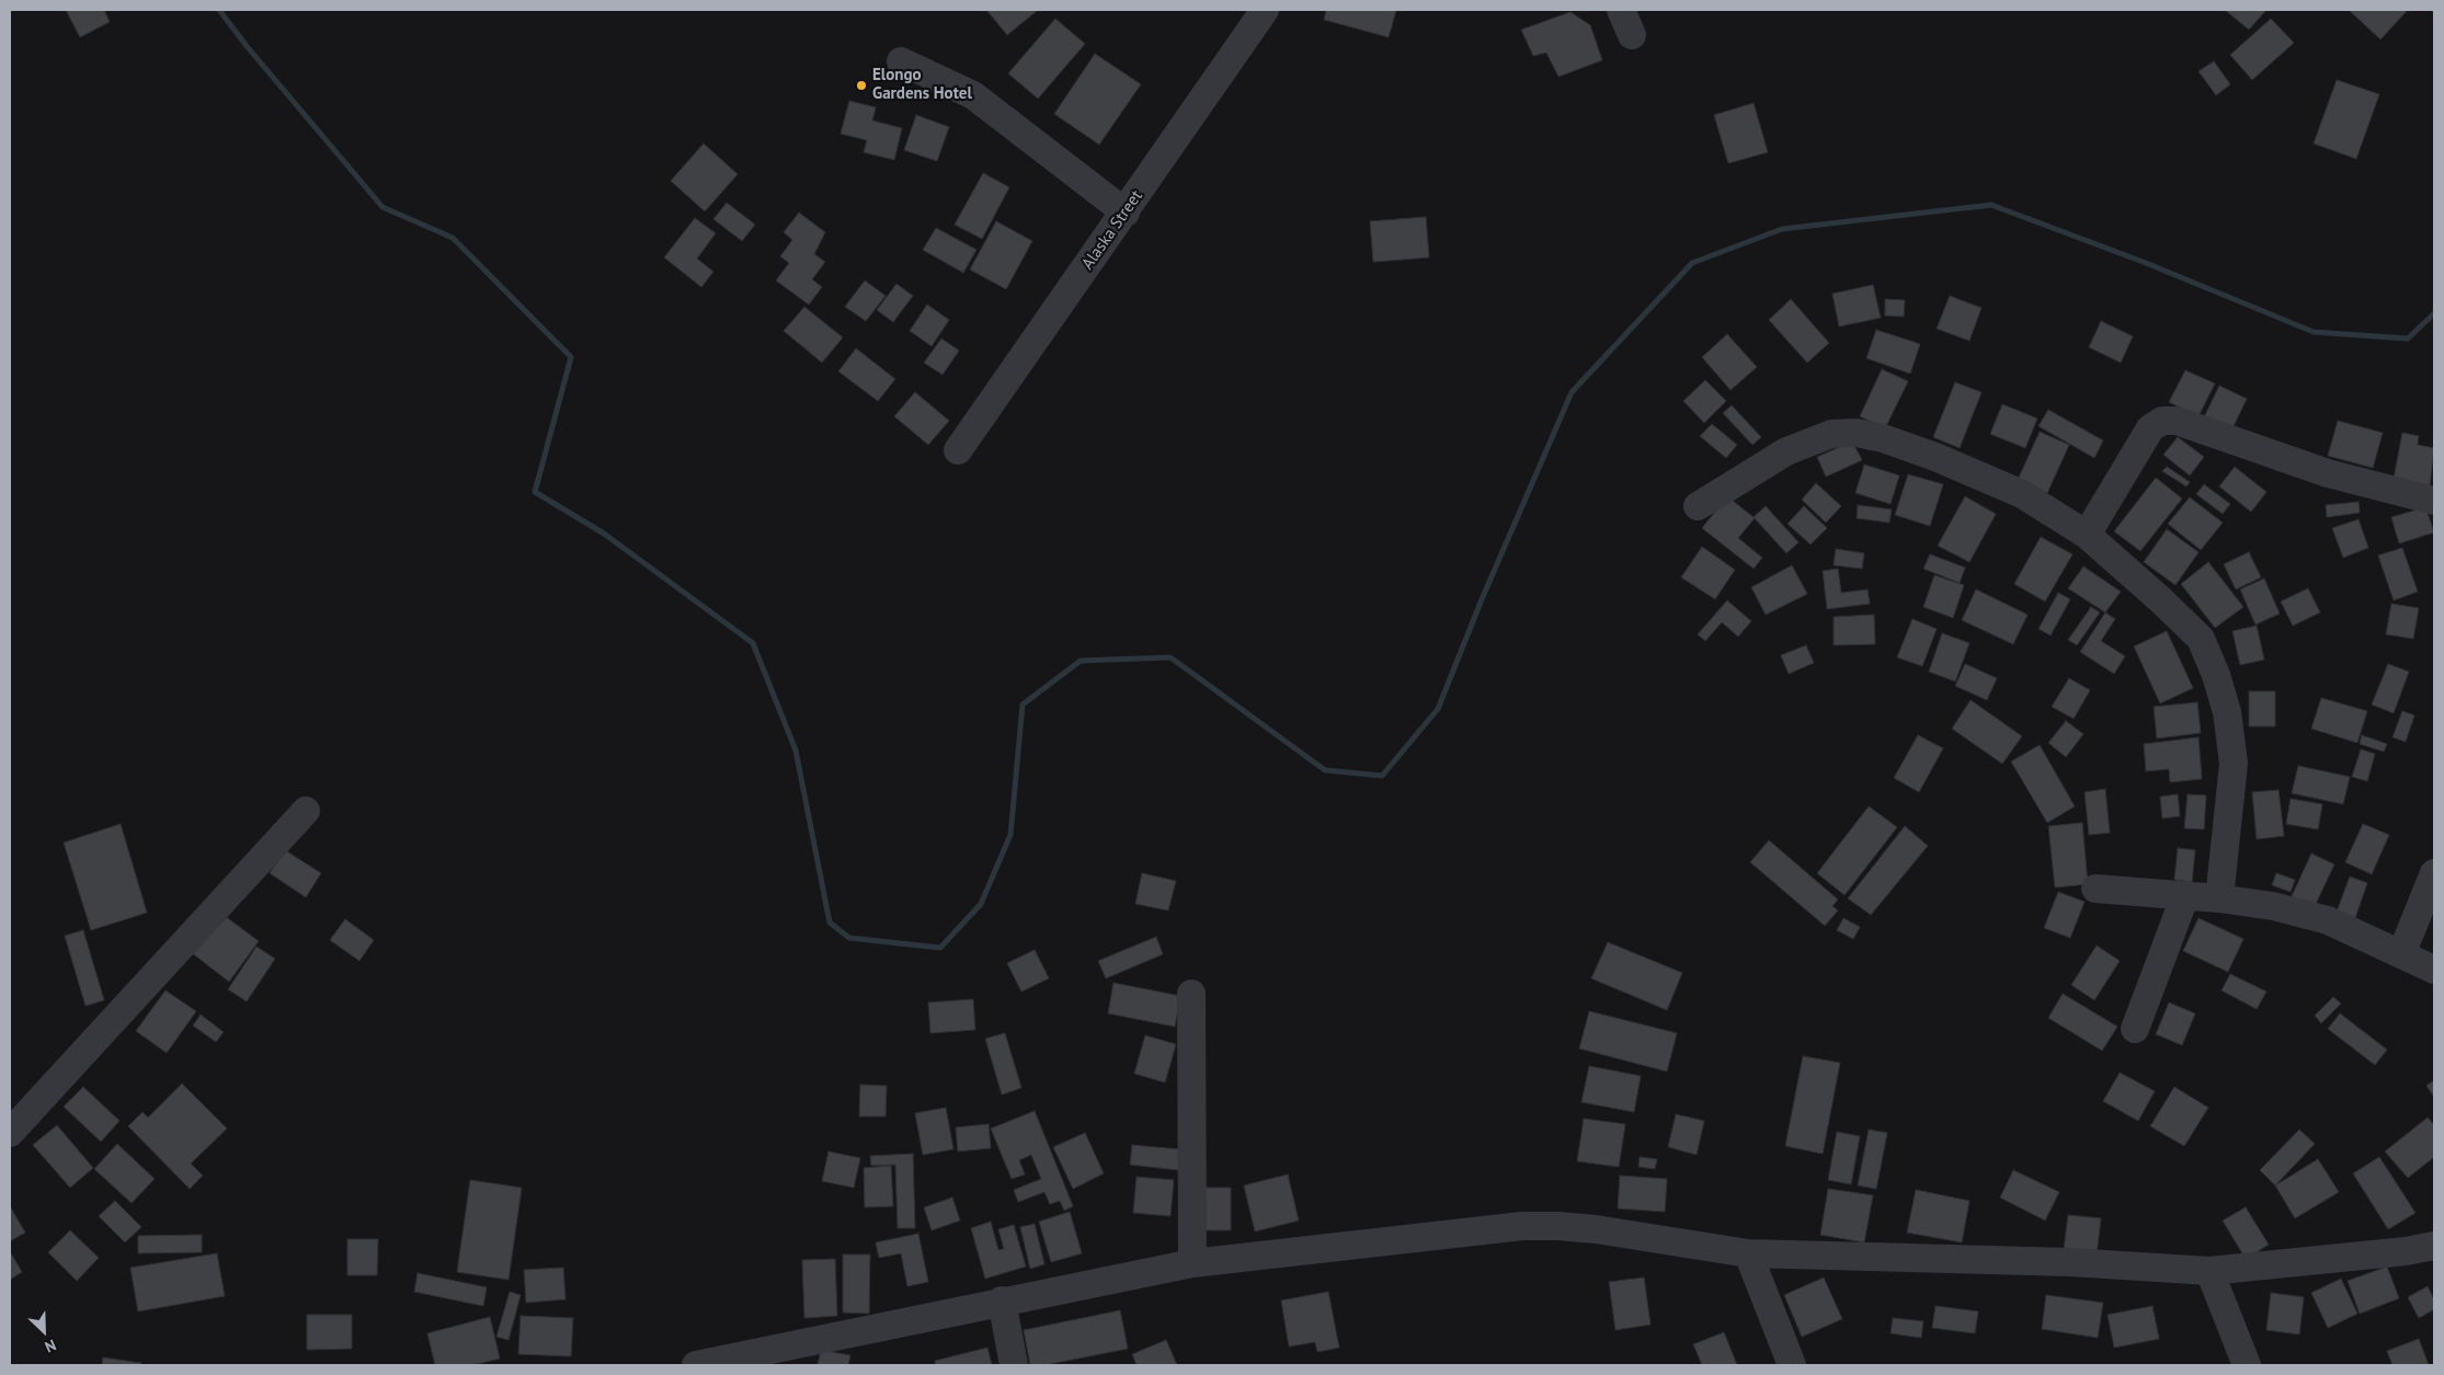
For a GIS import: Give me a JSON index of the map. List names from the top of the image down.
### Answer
{
  "streets": {
    "street": ["Alaska Street"]
  },
  "places": ["Elongo Gardens Hotel"],
  "north": "bottom right"
}
